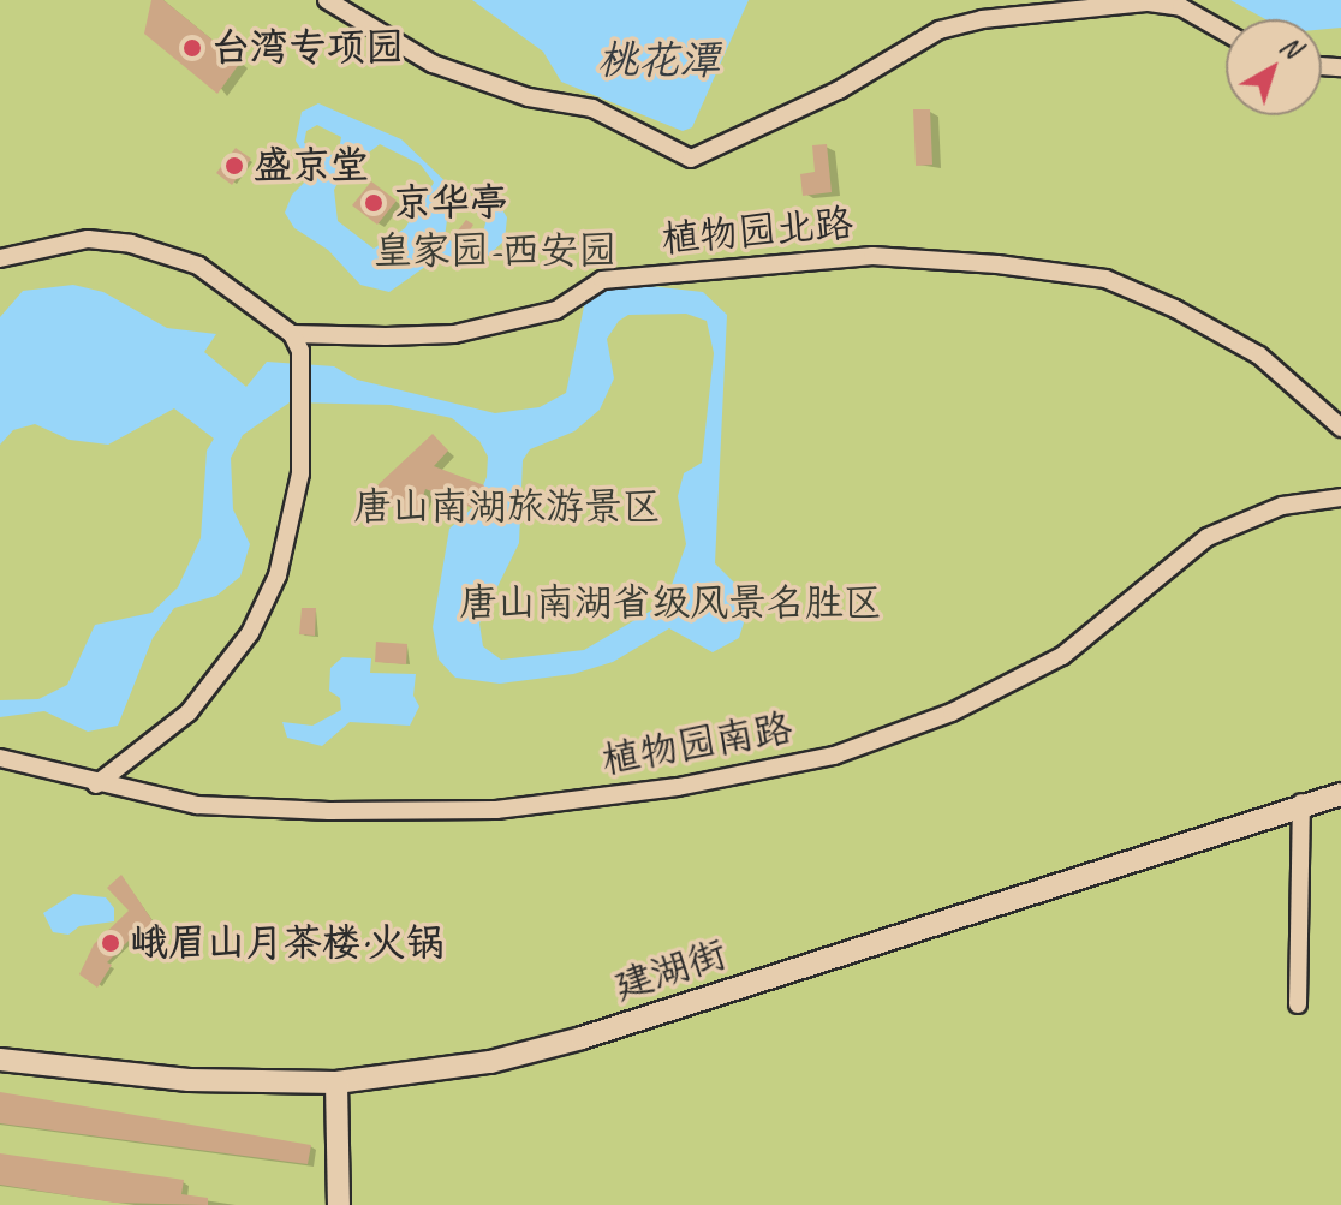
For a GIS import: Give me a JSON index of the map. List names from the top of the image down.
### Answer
{
  "streets": {
    "street": ["植物园北路", "植物园南路", "建湖街"]
  },
  "water": ["桃花潭"],
  "parks": ["皇家园-西安园", "唐山南湖旅游景区", "唐山南湖省级风景名胜区"],
  "places": [
    "台湾专项园",
    "盛京堂",
    "京华亭",
    "峨眉山月茶楼·火锅"
  ],
  "north": "top right"
}
